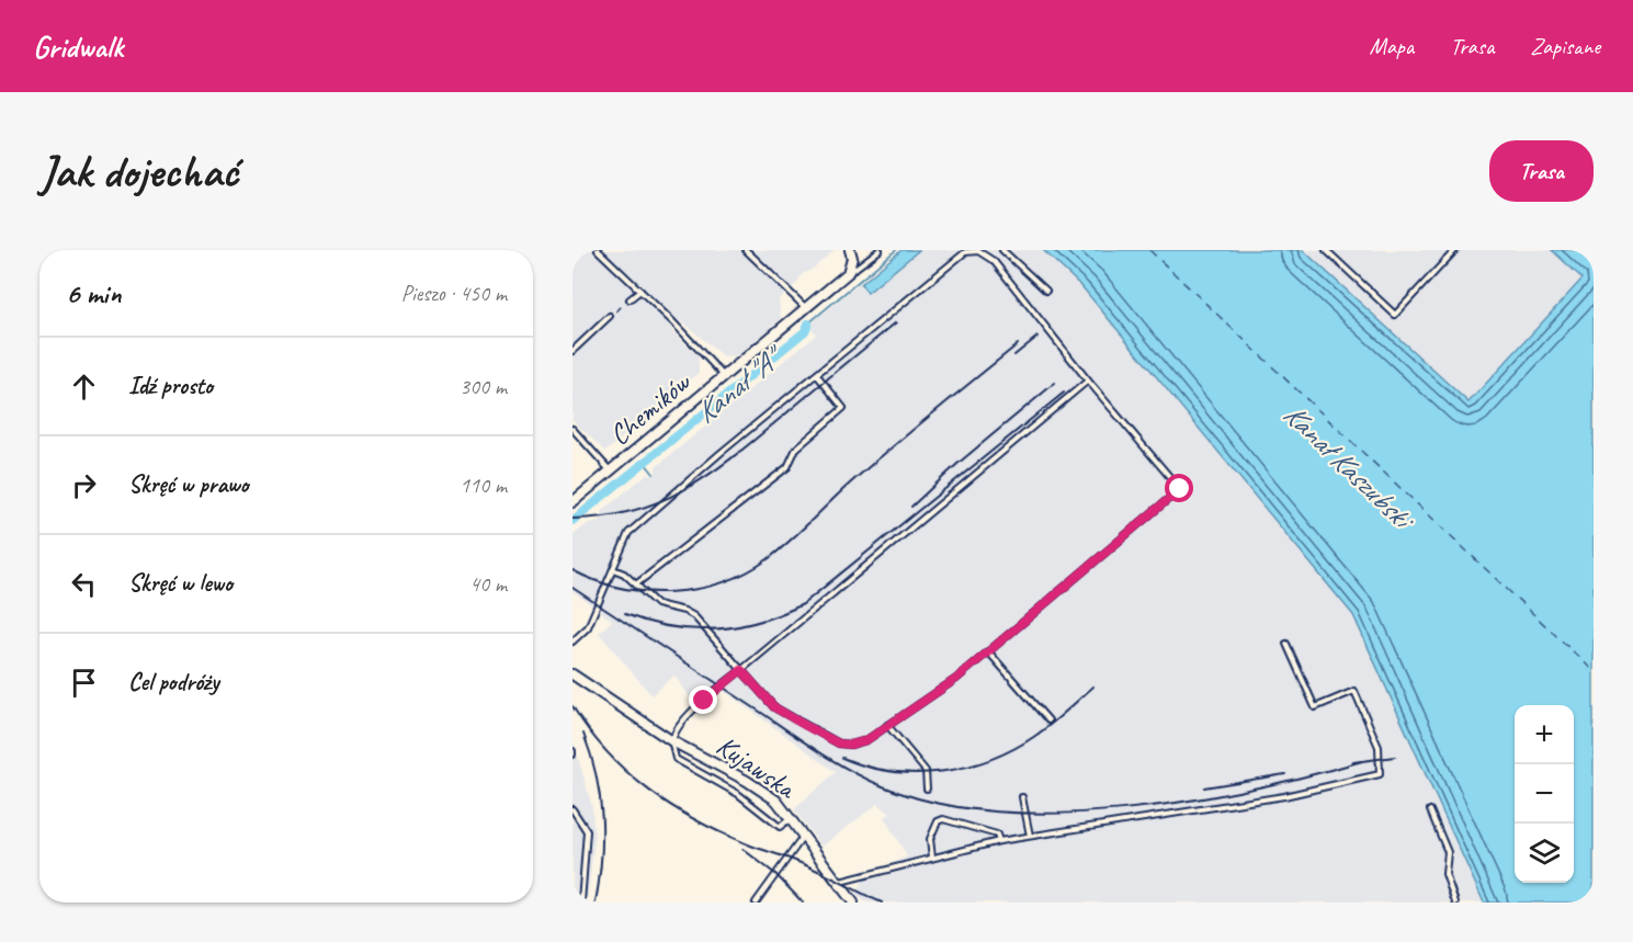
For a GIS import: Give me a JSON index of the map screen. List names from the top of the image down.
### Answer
{
  "streets": {
    "street": ["Chemików", "Kujawska"]
  },
  "water": ["Kanał \"A\"", "Kanał Kaszubski"],
  "page": {
    "header": "Gridwalk",
    "nav": ["Mapa", "Trasa", "Zapisane"],
    "buttons": "Trasa",
    "title": "Jak dojechać",
    "heading": ["6 min", "Pieszo · 450 m"],
    "list": [
      ["Idź prosto", "300 m"],
      ["Skręć w prawo", "110 m"],
      ["Skręć w lewo", "40 m"],
      "Cel podróży"
    ],
    "map_buttons": ["+", "−"]
  }
}
